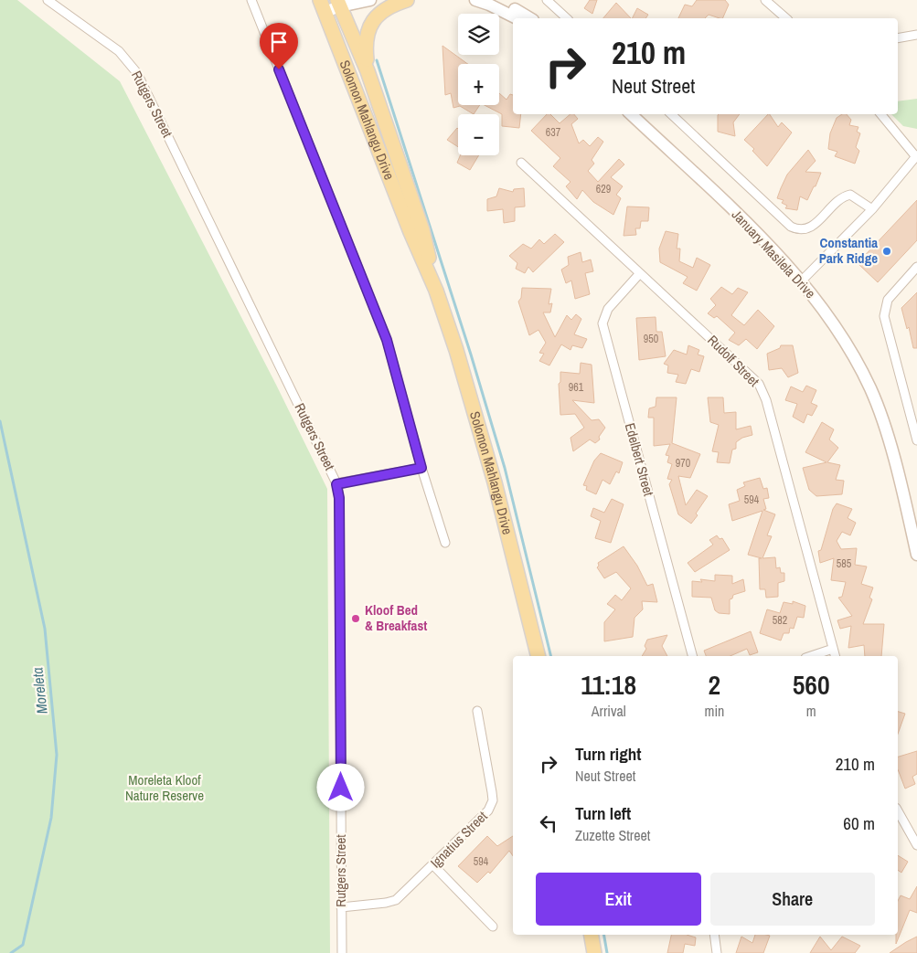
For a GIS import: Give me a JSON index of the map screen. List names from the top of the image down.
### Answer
{
  "streets": {
    "main road": ["Solomon Mahlangu Drive", "January Masilela Drive"],
    "street": [
      "Rutgers Street",
      "Rudolf Street",
      "Edelbert Street",
      "Ignatius Street"
    ]
  },
  "crossings": [
    ["Rutgers Street", "Ignatius Street"],
    ["Rudolf Street", "Edelbert Street"]
  ],
  "water": ["Moreleta"],
  "parks": ["Moreleta Kloof Nature Reserve"],
  "places": ["Constantia Park Ridge", "Kloof Bed & Breakfast"],
  "house_numbers": [
    "637",
    "629",
    "950",
    "961",
    "970",
    "594",
    "585",
    "582",
    "594"
  ],
  "page": {
    "map_buttons": ["+", "−"],
    "turn": ["210 m", "Neut Street"],
    "eta": [
      "11:18",
      "Arrival",
      "2",
      "min",
      "560",
      "m"
    ],
    "list": [
      {
        "name": "Turn right",
        "note": "Neut Street",
        "value": "210 m"
      },
      {
        "name": "Turn left",
        "note": "Zuzette Street",
        "value": "60 m"
      }
    ],
    "buttons": ["Exit", "Share"]
  }
}
